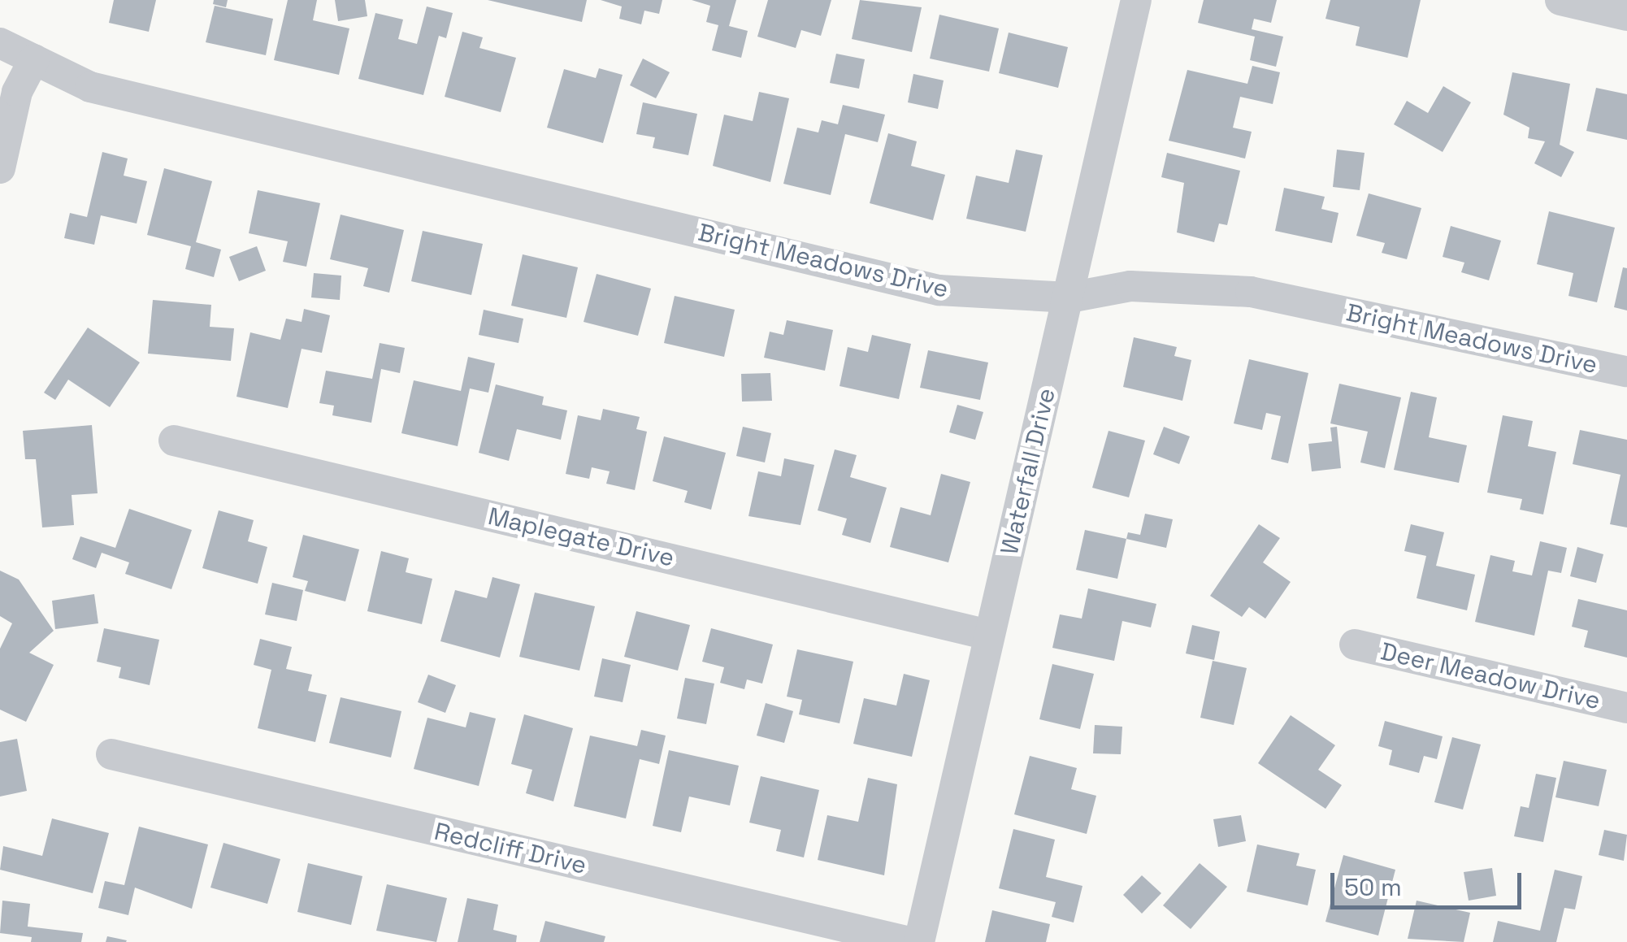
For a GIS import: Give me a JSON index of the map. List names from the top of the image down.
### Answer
{
  "streets": {
    "street": [
      "Bright Meadows Drive",
      "Waterfall Drive",
      "Maplegate Drive",
      "Deer Meadow Drive",
      "Redcliff Drive"
    ]
  },
  "crossings": [
    ["Bright Meadows Drive", "Waterfall Drive"],
    ["Waterfall Drive", "Maplegate Drive"]
  ],
  "scale_bar": "50 m"
}
